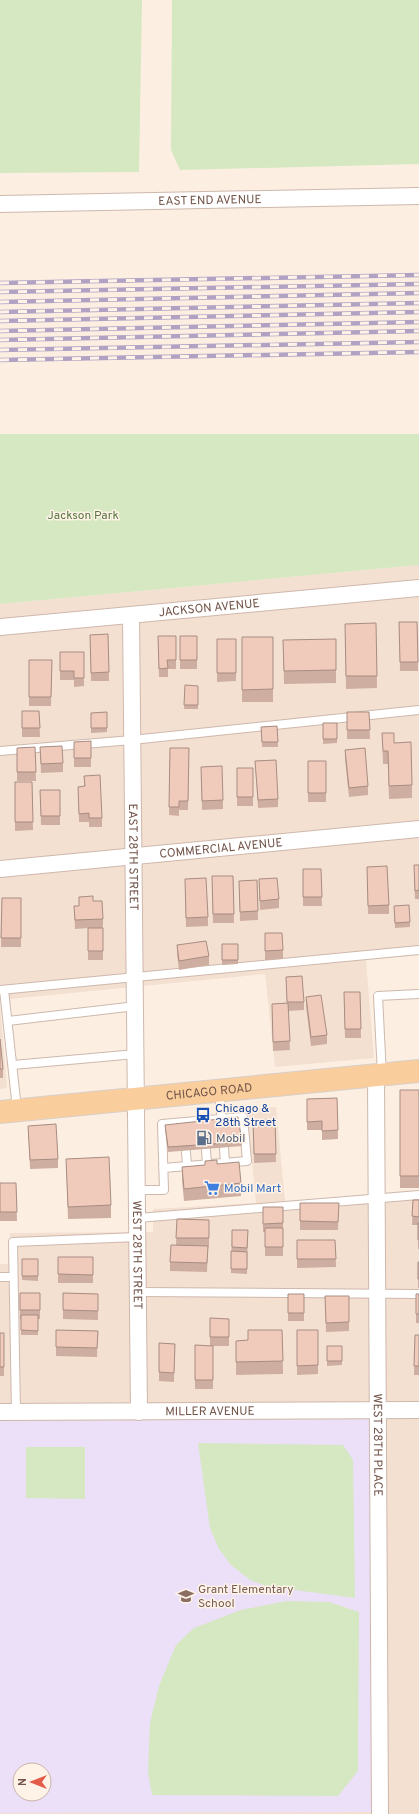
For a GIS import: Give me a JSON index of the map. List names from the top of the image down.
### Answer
{
  "streets": {
    "main road": ["CHICAGO ROAD"],
    "street": [
      "EAST END AVENUE",
      "JACKSON AVENUE",
      "COMMERCIAL AVENUE",
      "EAST 28TH STREET",
      "WEST 28TH STREET",
      "MILLER AVENUE",
      "WEST 28TH PLACE"
    ]
  },
  "crossings": [
    ["JACKSON AVENUE", "EAST 28TH STREET"],
    ["COMMERCIAL AVENUE", "EAST 28TH STREET"],
    ["EAST 28TH STREET", "CHICAGO ROAD"],
    ["EAST 28TH STREET", "WEST 28TH STREET"],
    ["CHICAGO ROAD", "WEST 28TH STREET"],
    ["CHICAGO ROAD", "WEST 28TH PLACE"],
    ["WEST 28TH STREET", "MILLER AVENUE"],
    ["MILLER AVENUE", "WEST 28TH PLACE"]
  ],
  "parks": ["Jackson Park"],
  "places": {
    "bus stop": ["Chicago & 28th Street"],
    "fuel station": ["Mobil"],
    "supermarket": ["Mobil Mart"],
    "school or university": ["Grant Elementary School"]
  },
  "north": "left"
}
